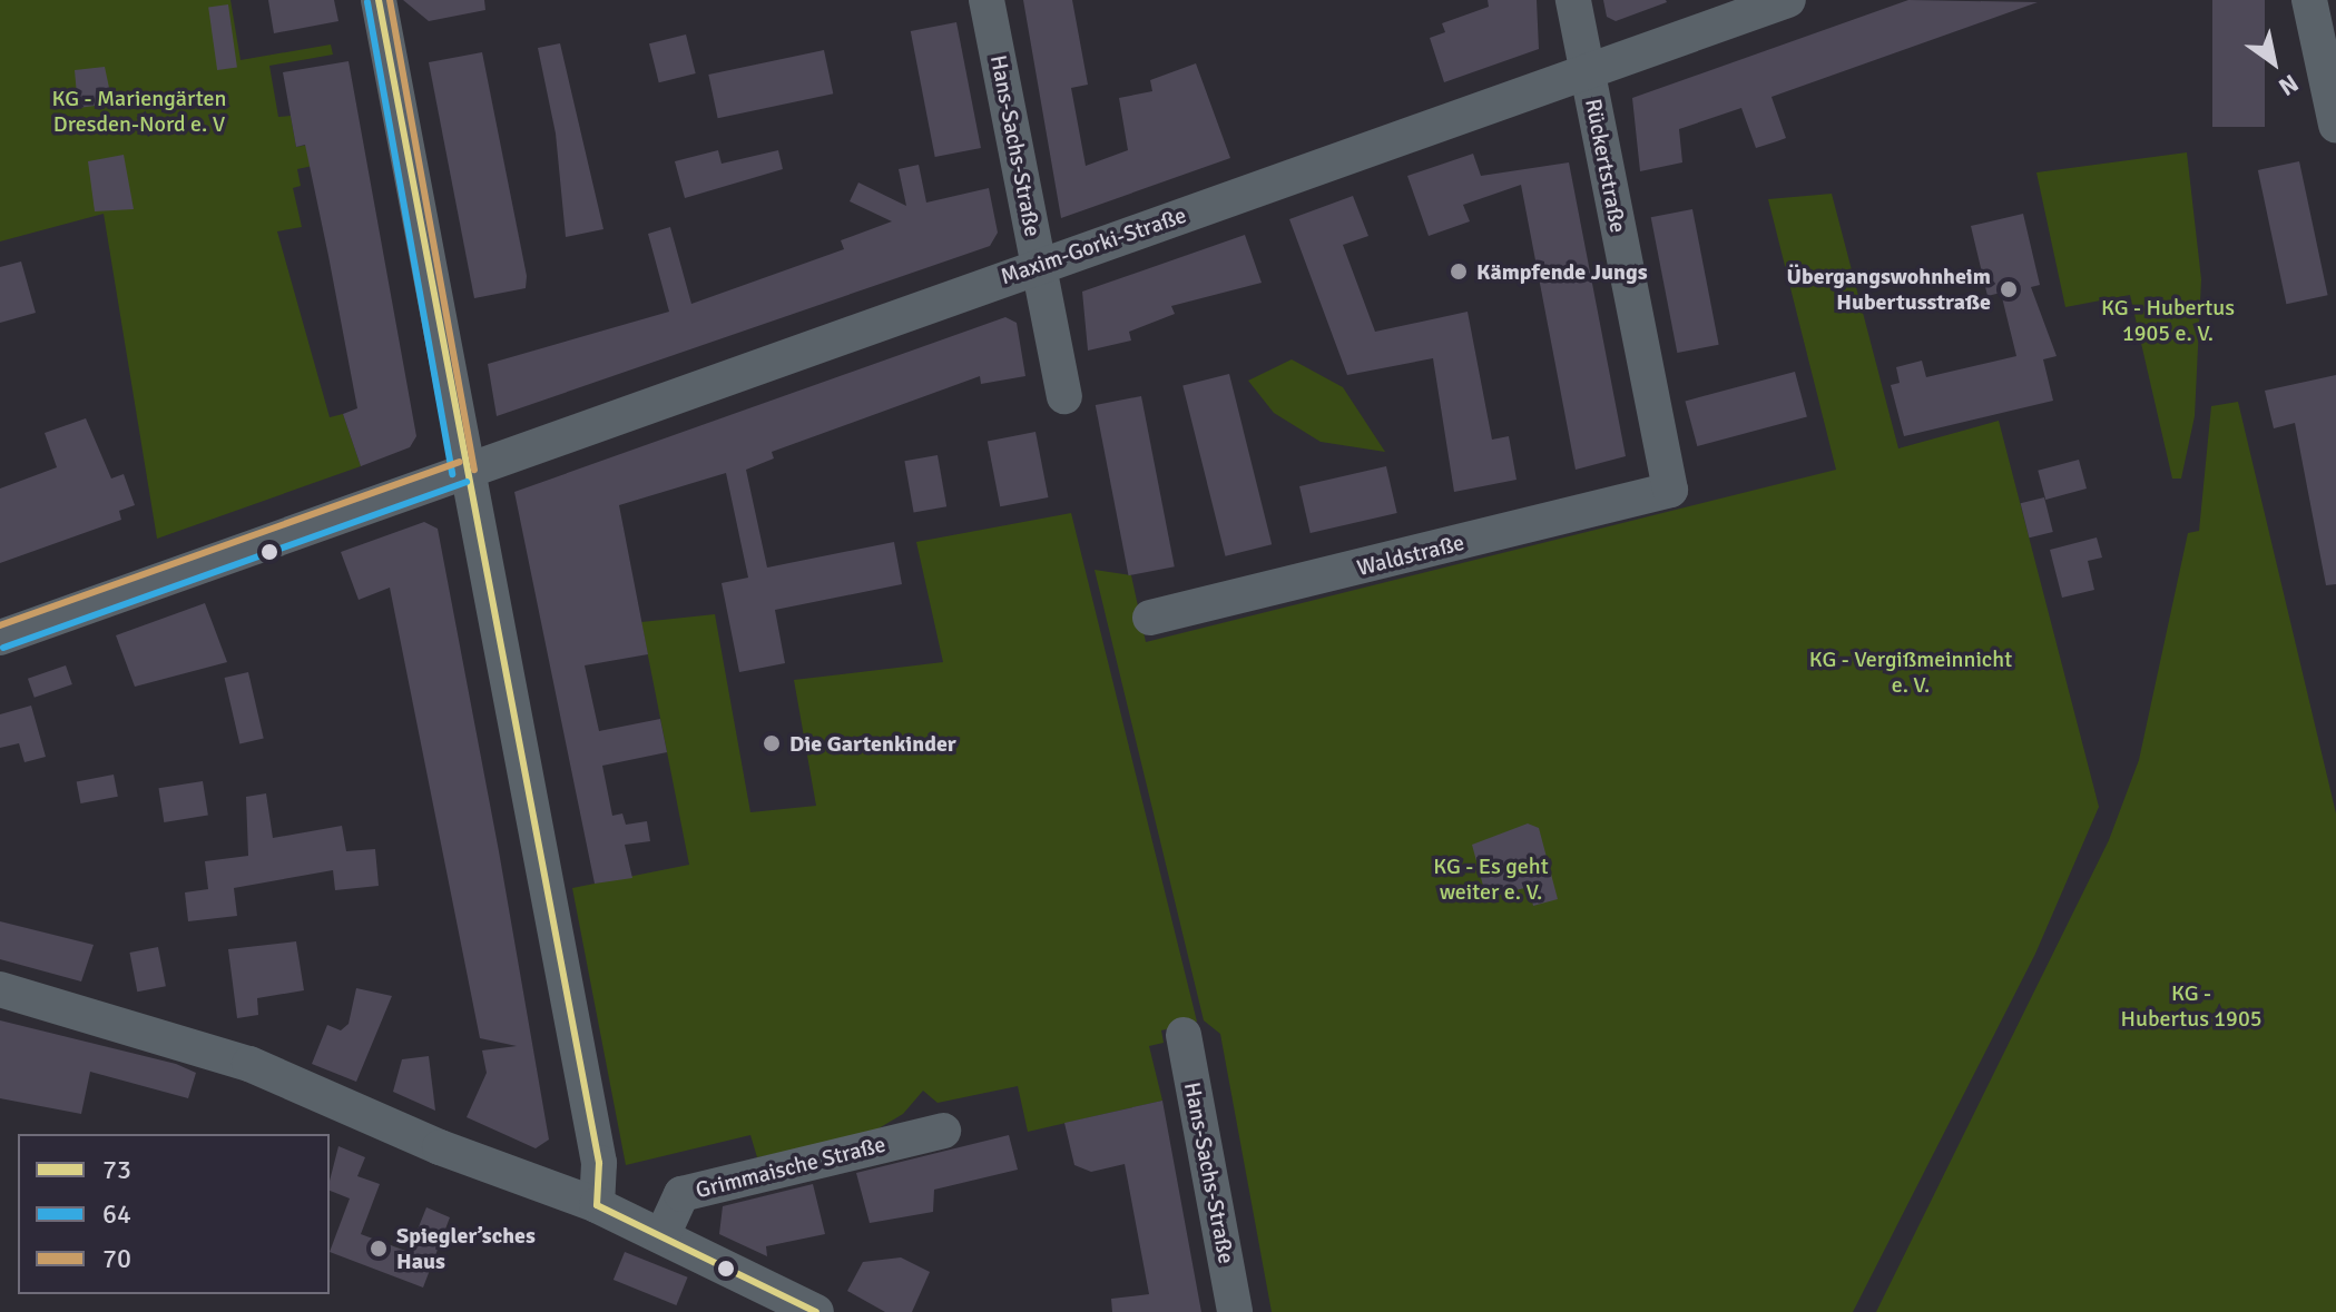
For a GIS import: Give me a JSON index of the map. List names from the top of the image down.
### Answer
{
  "streets": {
    "street": [
      "Hans-Sachs-Straße",
      "Rückertstraße",
      "Maxim-Gorki-Straße",
      "Waldstraße",
      "Grimmaische Straße"
    ]
  },
  "crossings": [
    ["Hans-Sachs-Straße", "Maxim-Gorki-Straße"],
    ["Rückertstraße", "Maxim-Gorki-Straße"],
    ["Rückertstraße", "Waldstraße"]
  ],
  "parks": [
    "KG - Mariengärten Dresden-Nord e. V",
    "KG - Hubertus 1905 e. V.",
    "KG - Vergißmeinnicht e. V.",
    "KG - Es geht weiter e. V.",
    "KG - Hubertus 1905"
  ],
  "places": [
    "Kämpfende Jungs",
    "Übergangswohnheim Hubertusstraße",
    "Die Gartenkinder",
    "Spiegler’sches Haus"
  ],
  "lines": ["transit line 73", "transit line 70", "transit line 64"],
  "legend": ["73", "64", "70"],
  "north": "bottom right"
}
